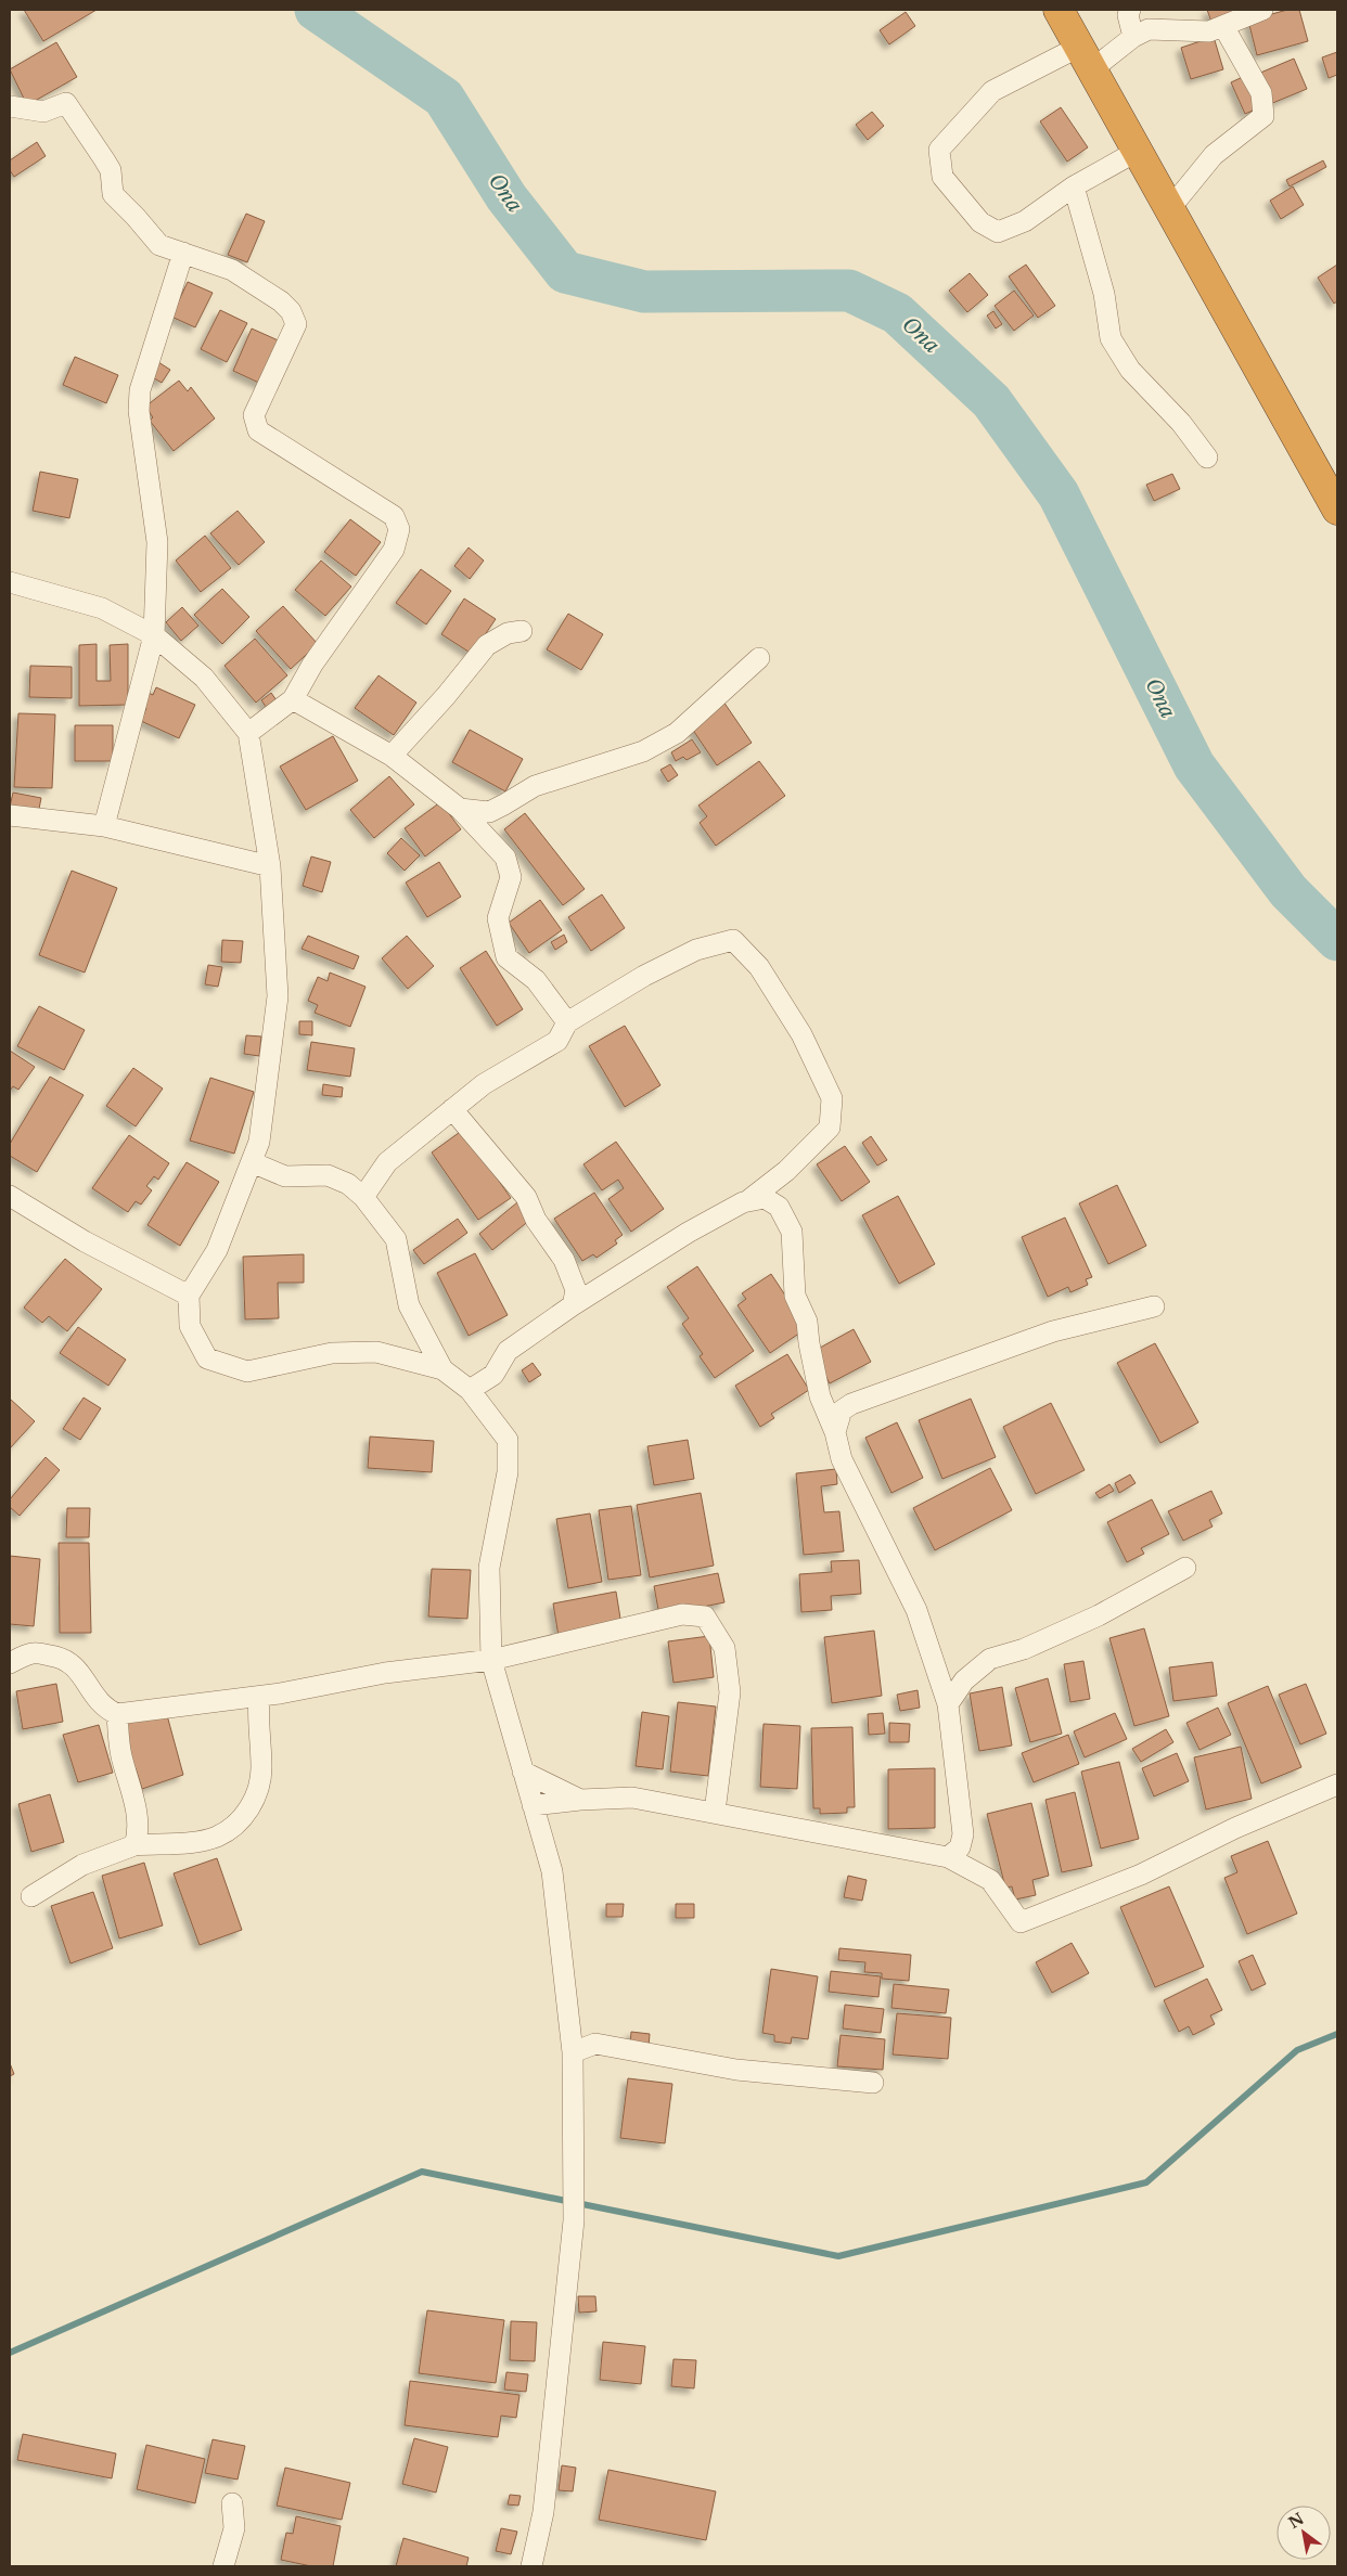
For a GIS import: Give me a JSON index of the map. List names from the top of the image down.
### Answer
{
  "water": ["Ona"],
  "north": "top left"
}
